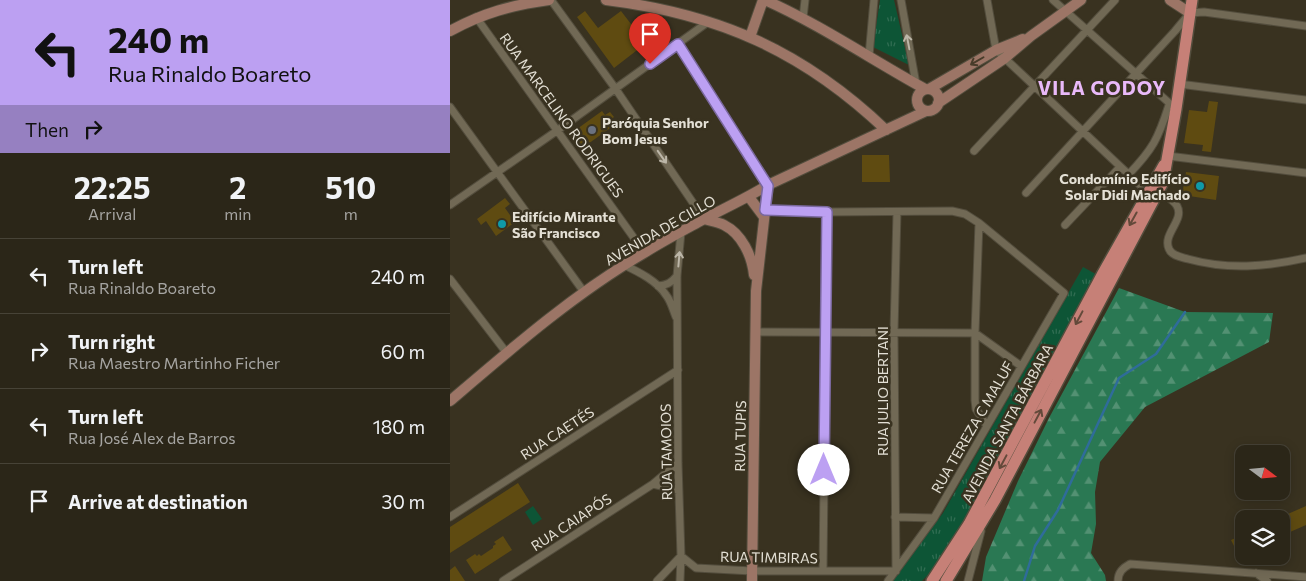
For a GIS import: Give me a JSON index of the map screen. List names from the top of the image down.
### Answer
{
  "streets": {
    "main road": ["AVENIDA DE CILLO", "AVENIDA SANTA BÁRBARA", "RUA TUPIS"],
    "street": [
      "RUA MARCELINO RODRIGUES",
      "RUA JULIO BERTANI",
      "RUA TEREZA C MALUF",
      "RUA CAETÉS",
      "RUA TAMOIOS",
      "RUA CAIAPÓS",
      "RUA TIMBIRAS"
    ]
  },
  "crossings": [
    ["RUA MARCELINO RODRIGUES", "AVENIDA DE CILLO"],
    ["AVENIDA DE CILLO", "RUA TUPIS"],
    ["AVENIDA DE CILLO", "RUA TAMOIOS"],
    ["RUA JULIO BERTANI", "RUA TEREZA C MALUF"],
    ["RUA JULIO BERTANI", "RUA TIMBIRAS"],
    ["RUA TEREZA C MALUF", "RUA TIMBIRAS"],
    ["RUA CAETÉS", "RUA TAMOIOS"],
    ["RUA TUPIS", "RUA TIMBIRAS"],
    ["RUA TAMOIOS", "RUA CAIAPÓS"],
    ["RUA TAMOIOS", "RUA TIMBIRAS"]
  ],
  "districts": ["VILA GODOY"],
  "places": ["Paróquia Senhor Bom Jesus", "Condomínio Edifício Solar Didi Machado", "Edifício Mirante São Francisco"],
  "north": "right",
  "page": {
    "turn": ["240 m", "Rua Rinaldo Boareto"],
    "then": "Then",
    "eta": [
      "22:25",
      "Arrival",
      "2",
      "min",
      "510",
      "m"
    ],
    "list": [
      {
        "name": "Turn left",
        "note": "Rua Rinaldo Boareto",
        "value": "240 m"
      },
      {
        "name": "Turn right",
        "note": "Rua Maestro Martinho Ficher",
        "value": "60 m"
      },
      {
        "name": "Turn left",
        "note": "Rua José Alex de Barros",
        "value": "180 m"
      },
      {
        "name": "Arrive at destination",
        "value": "30 m"
      }
    ]
  }
}
